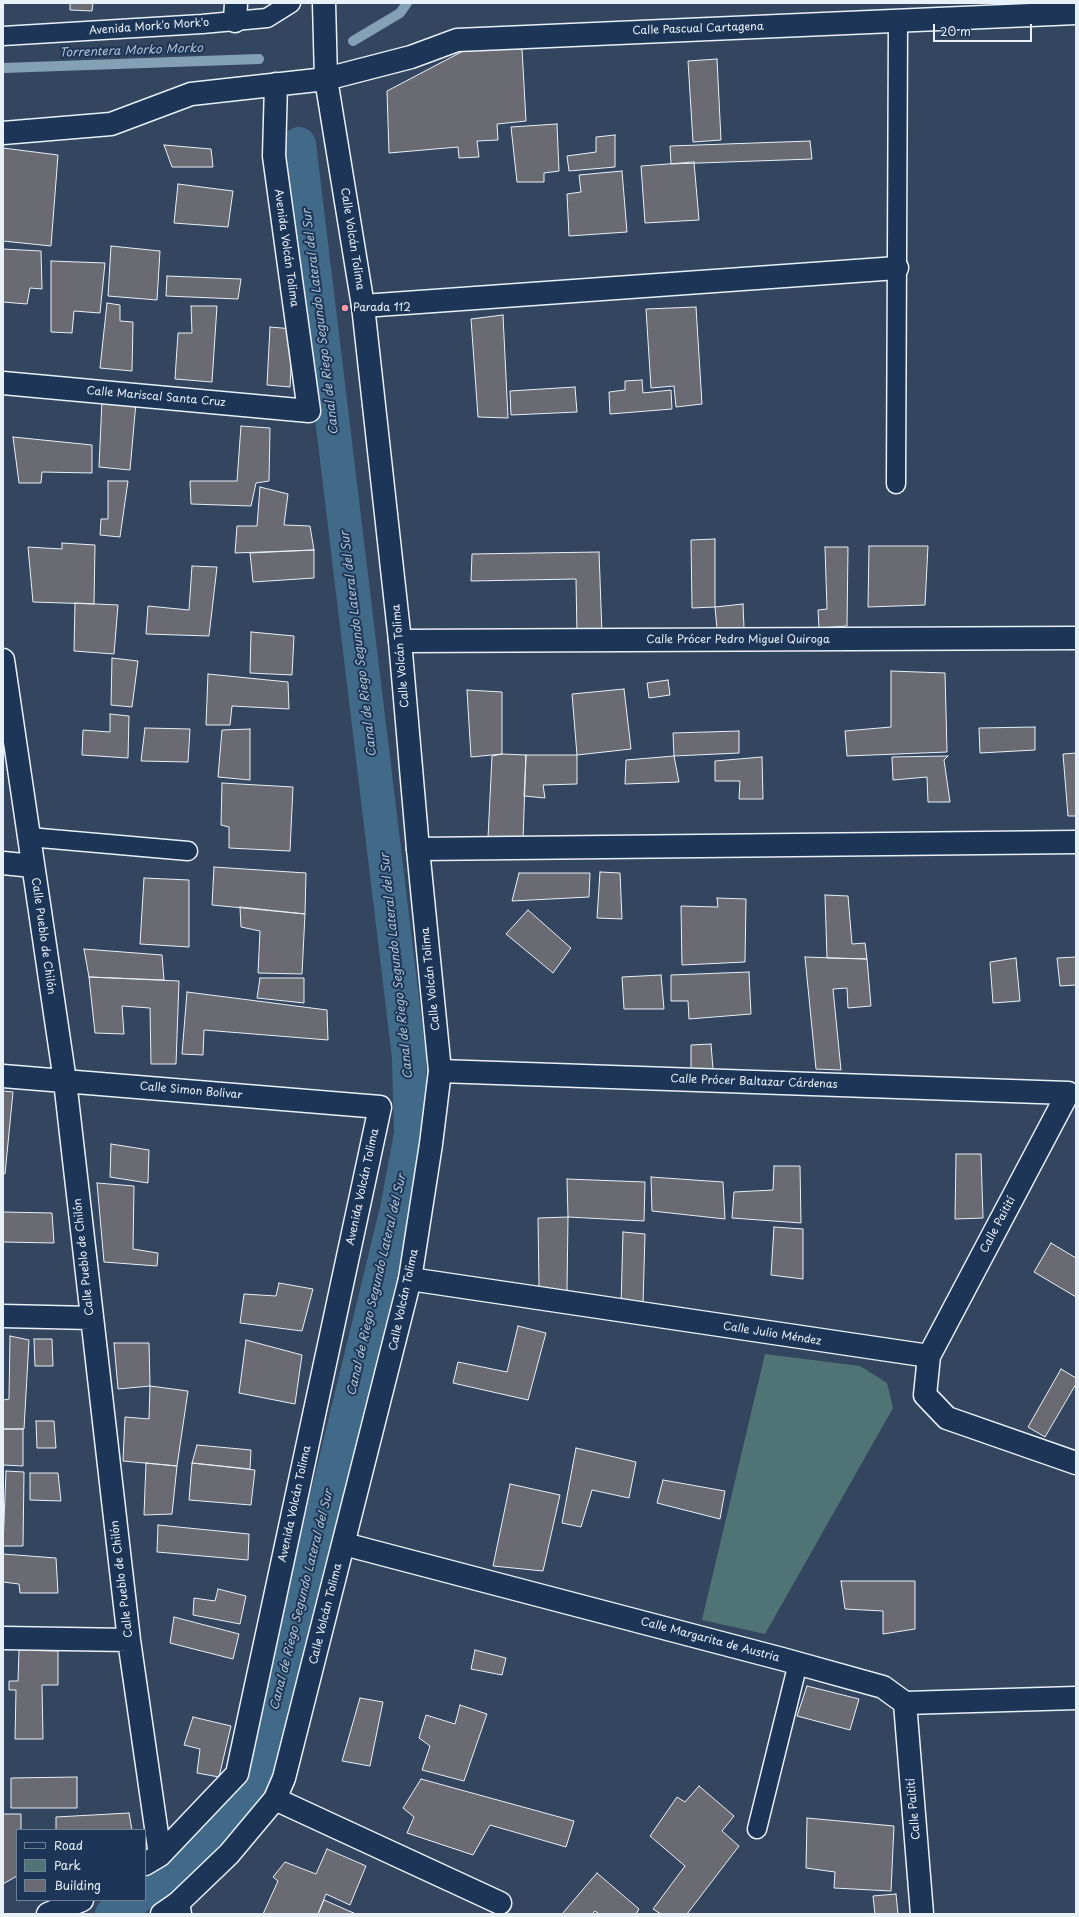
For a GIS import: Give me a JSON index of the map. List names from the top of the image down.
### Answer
{
  "streets": {
    "street": [
      "Calle Pascual Cartagena",
      "Calle Volcán Tolima",
      "Avenida Volcán Tolima",
      "Calle Mariscal Santa Cruz",
      "Calle Prócer Pedro Miguel Quiroga",
      "Calle Pueblo de Chilón",
      "Calle Prócer Baltazar Cárdenas",
      "Calle Simon Bolivar",
      "Calle Paitití",
      "Calle Julio Méndez",
      "Calle Margarita de Austria"
    ],
    "lane": ["Avenida Mork'o Mork'o"]
  },
  "crossings": [
    ["Calle Pascual Cartagena", "Calle Volcán Tolima"],
    ["Calle Pascual Cartagena", "Avenida Volcán Tolima"],
    ["Calle Volcán Tolima", "Calle Prócer Pedro Miguel Quiroga"],
    ["Calle Volcán Tolima", "Calle Prócer Baltazar Cárdenas"],
    ["Calle Volcán Tolima", "Calle Julio Méndez"],
    ["Calle Volcán Tolima", "Calle Margarita de Austria"],
    ["Avenida Volcán Tolima", "Calle Mariscal Santa Cruz"],
    ["Avenida Volcán Tolima", "Calle Pueblo de Chilón"],
    ["Avenida Volcán Tolima", "Calle Simon Bolivar"],
    ["Calle Pueblo de Chilón", "Calle Simon Bolivar"],
    ["Calle Prócer Baltazar Cárdenas", "Calle Paitití"],
    ["Calle Paitití", "Calle Julio Méndez"],
    ["Calle Paitití", "Calle Margarita de Austria"]
  ],
  "water": ["Torrentera Morko Morko", "Canal de Riego Segundo Lateral del Sur"],
  "places": ["Parada 112"],
  "legend": ["Road", "Park", "Building"],
  "scale_bar": "20 m"
}
